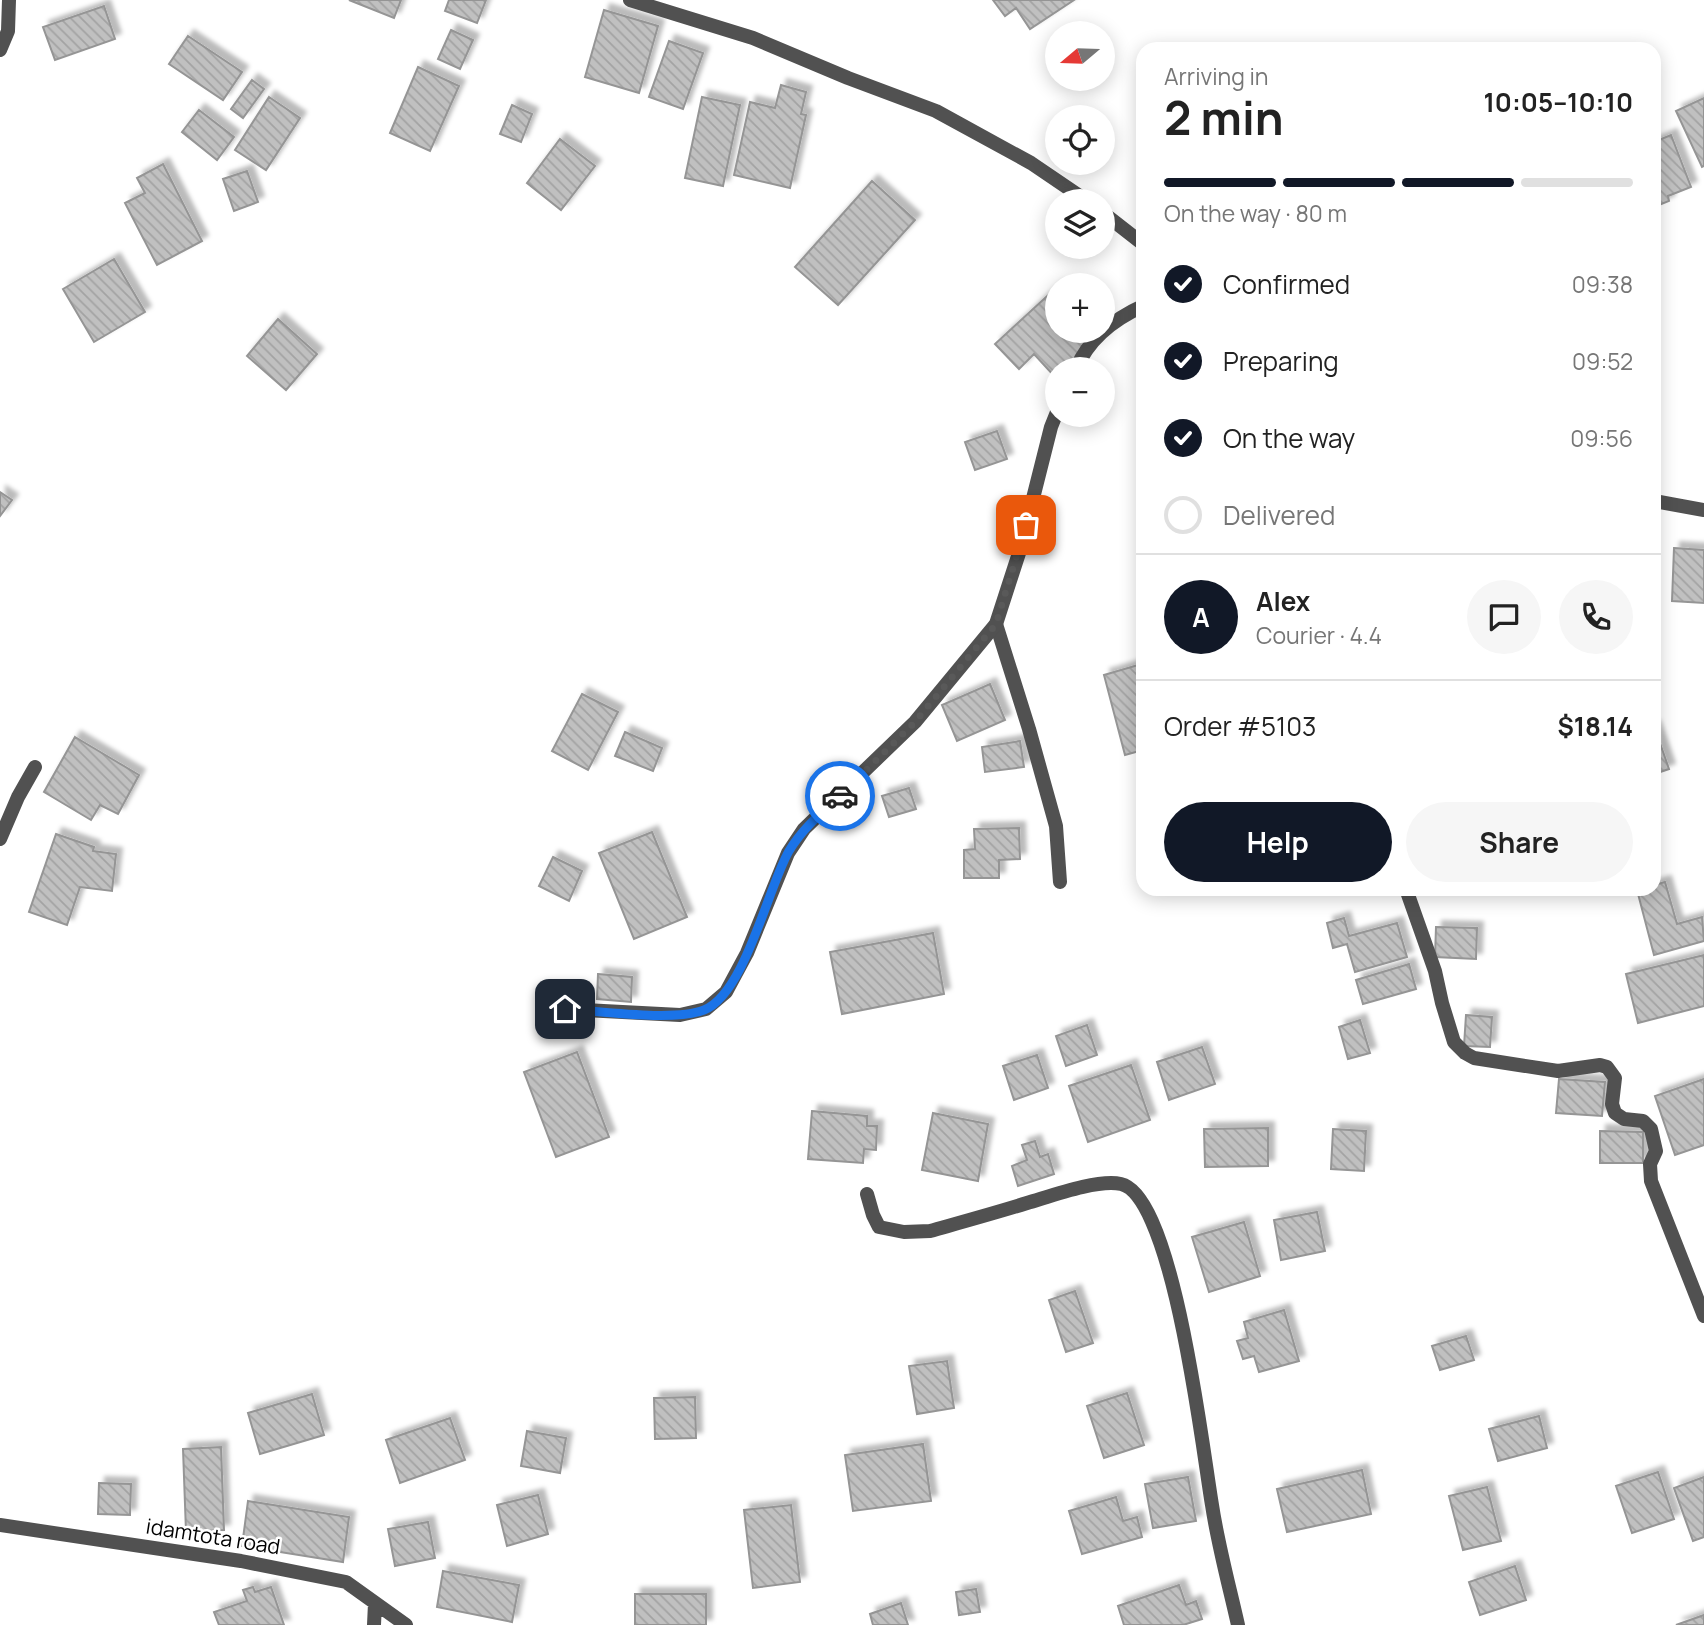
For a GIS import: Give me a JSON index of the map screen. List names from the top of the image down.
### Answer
{
  "streets": {
    "street": ["idamtota road"]
  },
  "north": "left",
  "page": {
    "map_buttons": ["+", "−"],
    "heading": ["2 min", "Arriving in", "10:05–10:10"],
    "panel": [
      "Alex",
      "Courier · 4.4",
      "Order #5103",
      "$18.14"
    ],
    "bar": "On the way · 80 m",
    "list": [
      ["Confirmed", "09:38"],
      ["Preparing", "09:52"],
      ["On the way", "09:56"],
      "Delivered"
    ],
    "round": "A",
    "buttons": ["Help", "Share"]
  }
}
